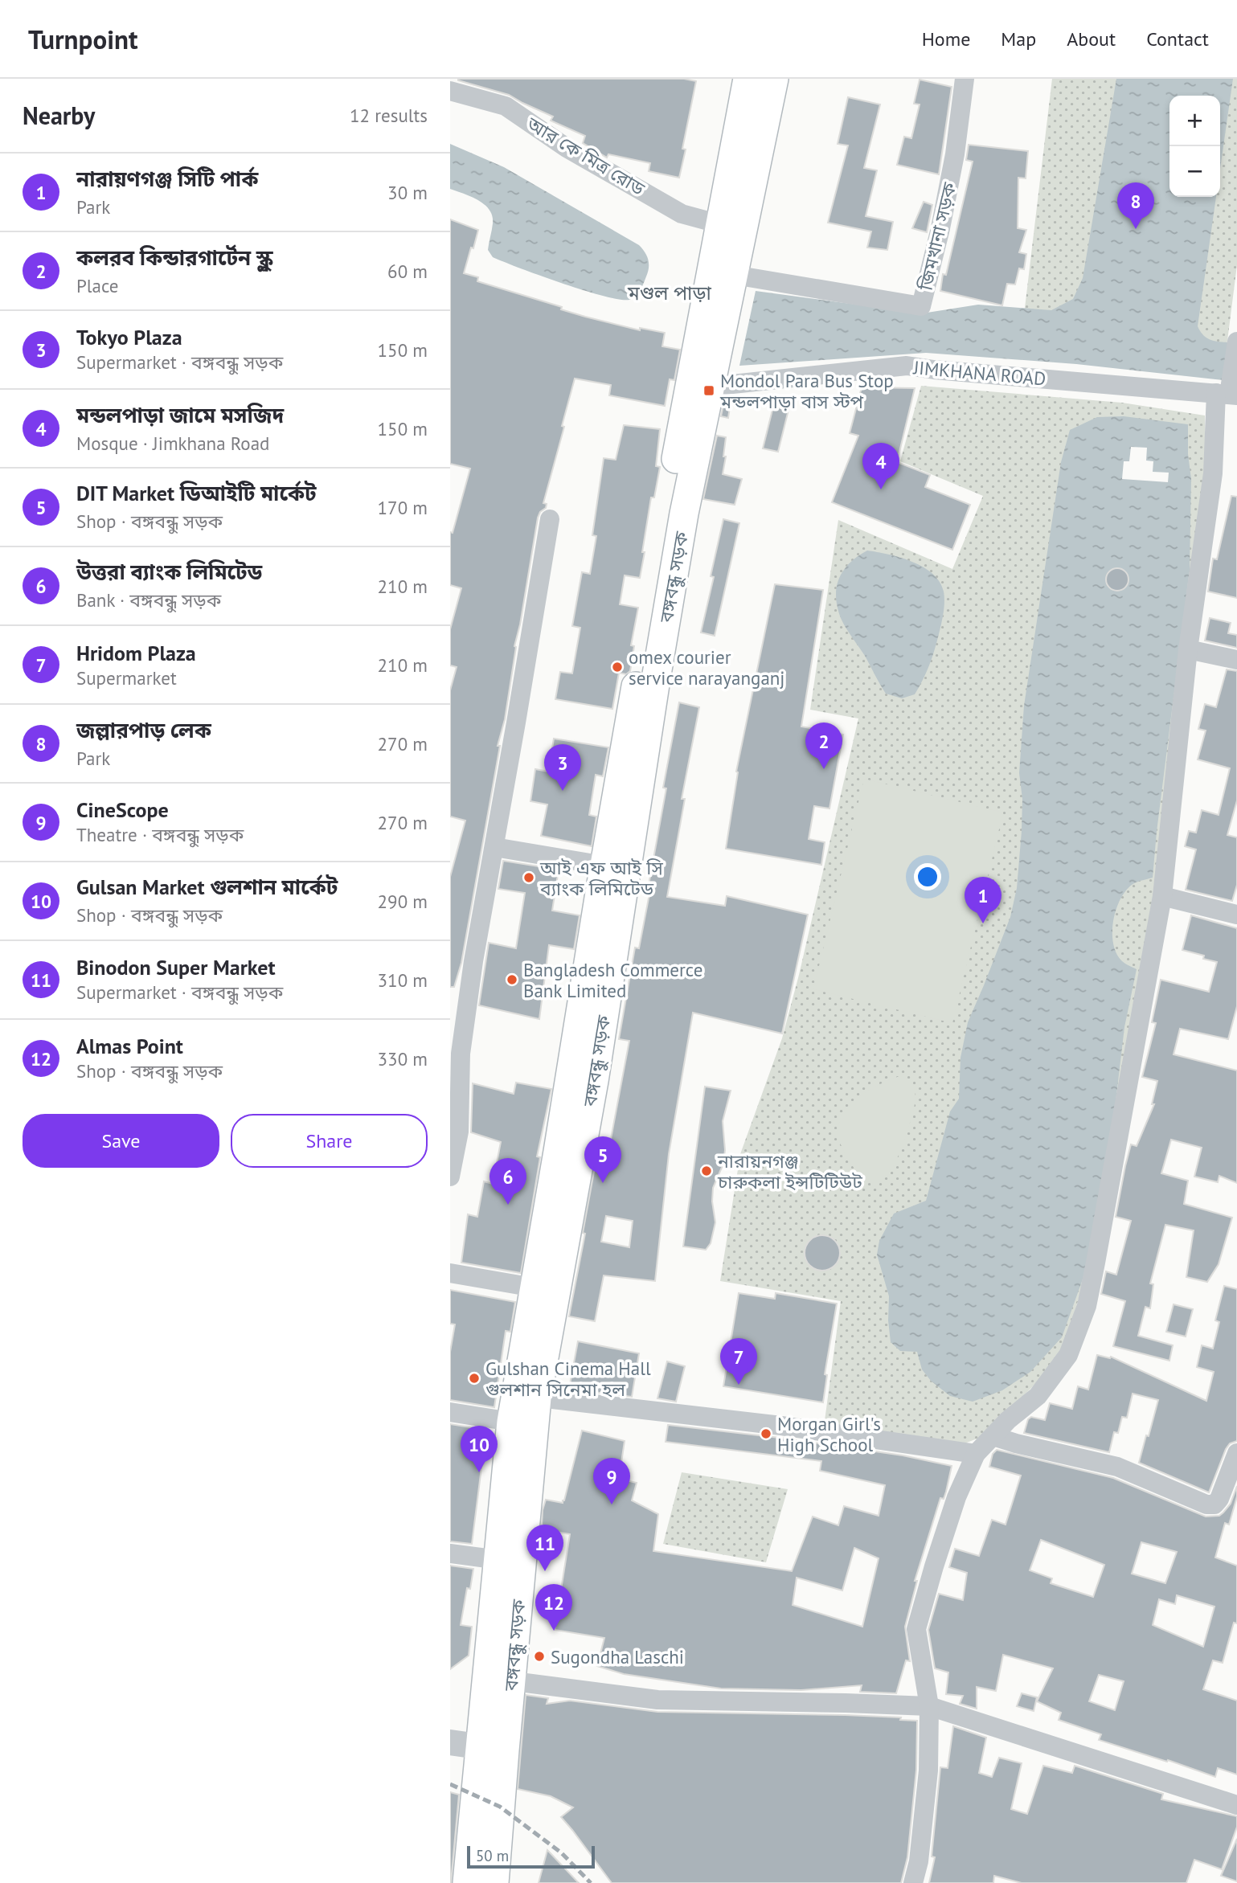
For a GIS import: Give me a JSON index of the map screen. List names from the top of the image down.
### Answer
{
  "streets": {
    "main road": ["বঙ্গবন্ধু সড়ক"],
    "street": ["আর কে মিত্র রোড", "জিমখানা সড়ক", "JIMKHANA ROAD"]
  },
  "crossings": [
    ["আর কে মিত্র রোড", "বঙ্গবন্ধু সড়ক"],
    ["জিমখানা সড়ক", "বঙ্গবন্ধু সড়ক"],
    ["JIMKHANA ROAD", "বঙ্গবন্ধু সড়ক"]
  ],
  "districts": ["মণ্ডল পাড়া"],
  "places": {
    "transit": ["Mondol Para Bus Stop মন্ডলপাড়া বাস স্টপ"],
    "other": [
      "omex courier service narayanganj",
      "আই এফ আই সি ব্যাংক লিমিটেড",
      "Bangladesh Commerce Bank Limited",
      "নারায়নগঞ্জ চারুকলা ইন্সটিটিউট",
      "Gulshan Cinema Hall গুলশান সিনেমা হল",
      "Morgan Girl's High School",
      "Sugondha Laschi"
    ]
  },
  "scale_bar": "50 m",
  "page": {
    "header": "Turnpoint",
    "nav": [
      "Home",
      "Map",
      "About",
      "Contact"
    ],
    "heading": ["Nearby", "12 results"],
    "map_buttons": ["+", "−"],
    "list": [
      {
        "mark": "1",
        "name": "নারায়ণগঞ্জ সিটি পার্ক",
        "note": "Park",
        "value": "30 m"
      },
      {
        "mark": "2",
        "name": "কলরব কিন্ডারগার্টেন স্কুল",
        "note": "Place",
        "value": "60 m"
      },
      {
        "mark": "3",
        "name": "Tokyo Plaza",
        "note": "Supermarket · বঙ্গবন্ধু সড়ক",
        "value": "150 m"
      },
      {
        "mark": "4",
        "name": "মন্ডলপাড়া জামে মসজিদ",
        "note": "Mosque · Jimkhana Road",
        "value": "150 m"
      },
      {
        "mark": "5",
        "name": "DIT Market ডিআইটি মার্কেট",
        "note": "Shop · বঙ্গবন্ধু সড়ক",
        "value": "170 m"
      },
      {
        "mark": "6",
        "name": "উত্তরা ব্যাংক লিমিটেড",
        "note": "Bank · বঙ্গবন্ধু সড়ক",
        "value": "210 m"
      },
      {
        "mark": "7",
        "name": "Hridom Plaza",
        "note": "Supermarket",
        "value": "210 m"
      },
      {
        "mark": "8",
        "name": "জল্লারপাড় লেক",
        "note": "Park",
        "value": "270 m"
      },
      {
        "mark": "9",
        "name": "CineScope",
        "note": "Theatre · বঙ্গবন্ধু সড়ক",
        "value": "270 m"
      },
      {
        "mark": "10",
        "name": "Gulsan Market গুলশান মার্কেট",
        "note": "Shop · বঙ্গবন্ধু সড়ক",
        "value": "290 m"
      },
      {
        "mark": "11",
        "name": "Binodon Super Market",
        "note": "Supermarket · বঙ্গবন্ধু সড়ক",
        "value": "310 m"
      },
      {
        "mark": "12",
        "name": "Almas Point",
        "note": "Shop · বঙ্গবন্ধু সড়ক",
        "value": "330 m"
      }
    ],
    "pins": [
      "8",
      "4",
      "2",
      "3",
      "1",
      "5",
      "6",
      "7",
      "10",
      "9",
      "11",
      "12"
    ],
    "buttons": ["Save", "Share"],
    "scale": "50 m"
  }
}
